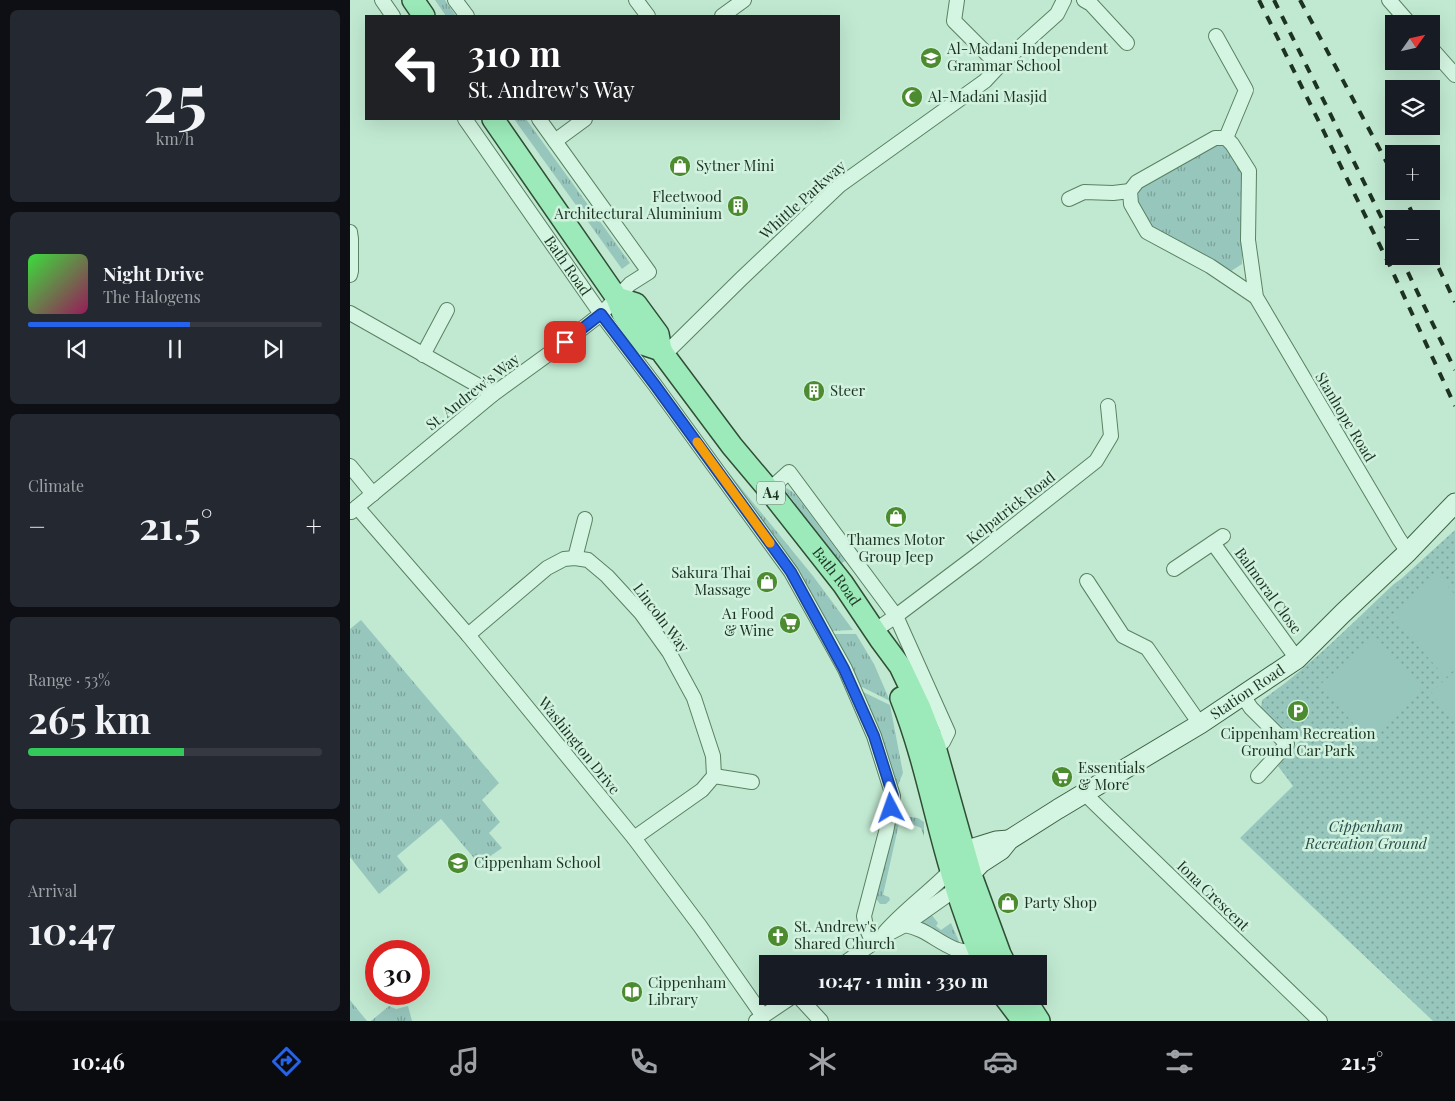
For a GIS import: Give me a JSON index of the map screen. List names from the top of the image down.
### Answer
{
  "streets": {
    "main road": ["Bath Road", "A4"],
    "street": [
      "Whittle Parkway",
      "St. Andrew's Way",
      "Stanhope Road",
      "Kelpatrick Road",
      "Balmoral Close",
      "Lincoln Way",
      "Station Road",
      "Washington Drive",
      "Iona Crescent"
    ]
  },
  "crossings": [
    ["Whittle Parkway", "Bath Road"],
    ["Bath Road", "St. Andrew's Way"],
    ["Bath Road", "Kelpatrick Road"],
    ["Bath Road", "Station Road"],
    ["St. Andrew's Way", "Washington Drive"],
    ["Stanhope Road", "Station Road"],
    ["Balmoral Close", "Station Road"],
    ["Station Road", "Iona Crescent"]
  ],
  "parks": ["Cippenham Recreation Ground"],
  "places": {
    "school or university": ["Al-Madani Independent Grammar School", "Cippenham School"],
    "mosque": ["Al-Madani Masjid"],
    "shop": [
      "Sytner Mini",
      "Thames Motor Group Jeep",
      "Sakura Thai Massage",
      "Party Shop"
    ],
    "building": ["Fleetwood Architectural Aluminium", "Steer"],
    "supermarket": ["A1 Food & Wine", "Essentials & More"],
    "parking": ["Cippenham Recreation Ground Car Park"],
    "church": ["St. Andrew's Shared Church"],
    "library": ["Cippenham Library"]
  },
  "north": "top right",
  "page": {
    "tile": [
      ["25", "km/h"],
      "Climate",
      ["Range · 53%", "265 km"],
      ["Arrival", "10:47"]
    ],
    "map_buttons": ["+", "−"],
    "turn": ["310 m", "St. Andrew's Way"],
    "song": ["Night Drive", "The Halogens"],
    "heat": ["−", "21.5°", "+"],
    "limit": "30",
    "trip": "10:47 · 1 min · 330 m",
    "tabs": ["10:46", "21.5°"]
  }
}
